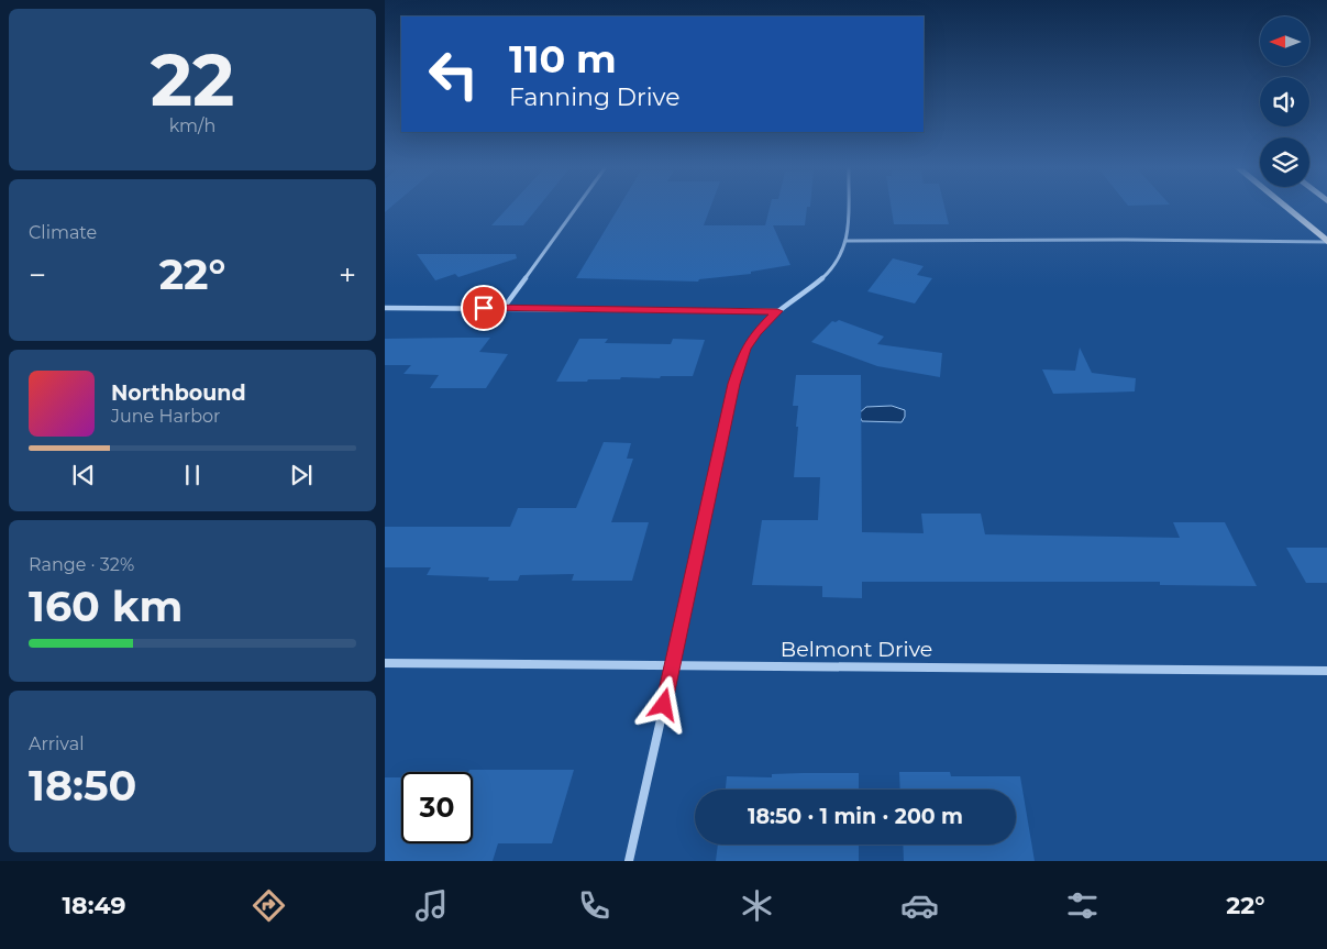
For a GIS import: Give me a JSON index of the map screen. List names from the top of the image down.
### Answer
{
  "streets": {
    "street": ["Belmont Drive"]
  },
  "north": "left",
  "page": {
    "tile": [
      ["22", "km/h"],
      "Climate",
      ["Range · 32%", "160 km"],
      ["Arrival", "18:50"]
    ],
    "turn": ["110 m", "Fanning Drive"],
    "heat": ["−", "22°", "+"],
    "song": ["Northbound", "June Harbor"],
    "limit": "30",
    "trip": "18:50 · 1 min · 200 m",
    "tabs": ["18:49", "22°"]
  }
}
